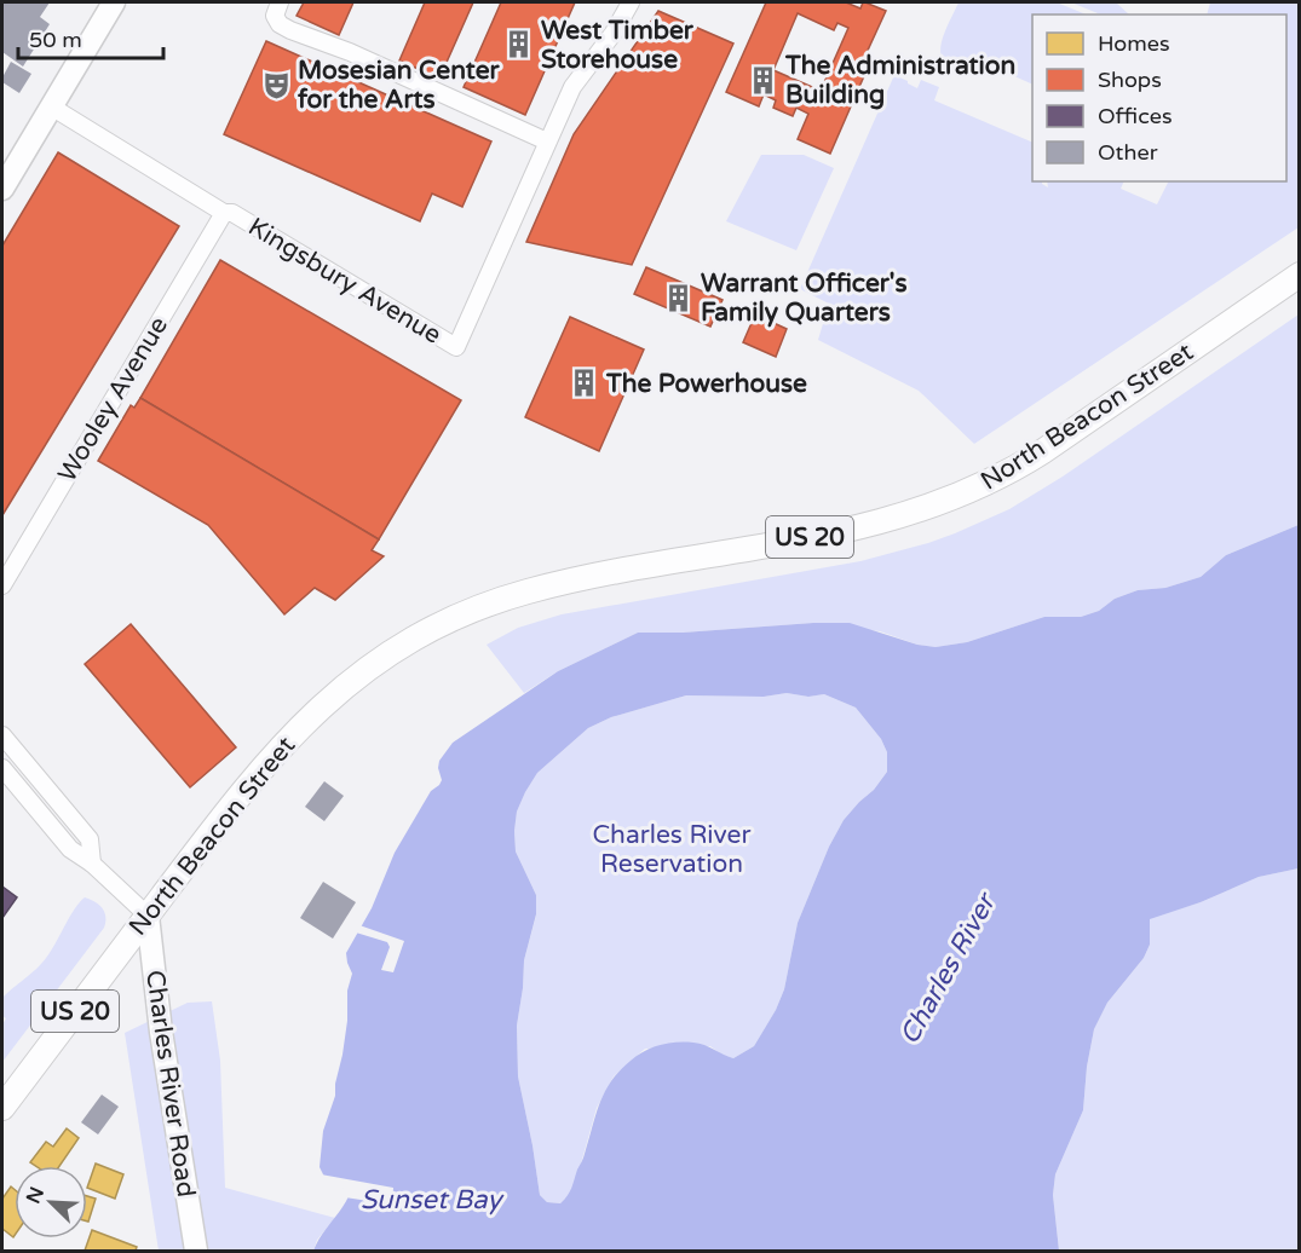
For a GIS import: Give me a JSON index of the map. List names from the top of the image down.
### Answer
{
  "streets": {
    "main road": ["North Beacon Street", "US 20"],
    "street": ["Kingsbury Avenue", "Wooley Avenue", "Charles River Road"]
  },
  "crossings": [
    ["Kingsbury Avenue", "Wooley Avenue"],
    ["North Beacon Street", "Charles River Road"]
  ],
  "water": ["Charles River", "Sunset Bay"],
  "parks": ["Charles River Reservation"],
  "places": {
    "building": [
      "West Timber Storehouse",
      "The Administration Building",
      "Warrant Officer's Family Quarters",
      "The Powerhouse"
    ],
    "theatre": ["Mosesian Center for the Arts"]
  },
  "legend": [
    "Homes",
    "Shops",
    "Offices",
    "Other"
  ],
  "scale_bar": "50 m",
  "north": "top left"
}
